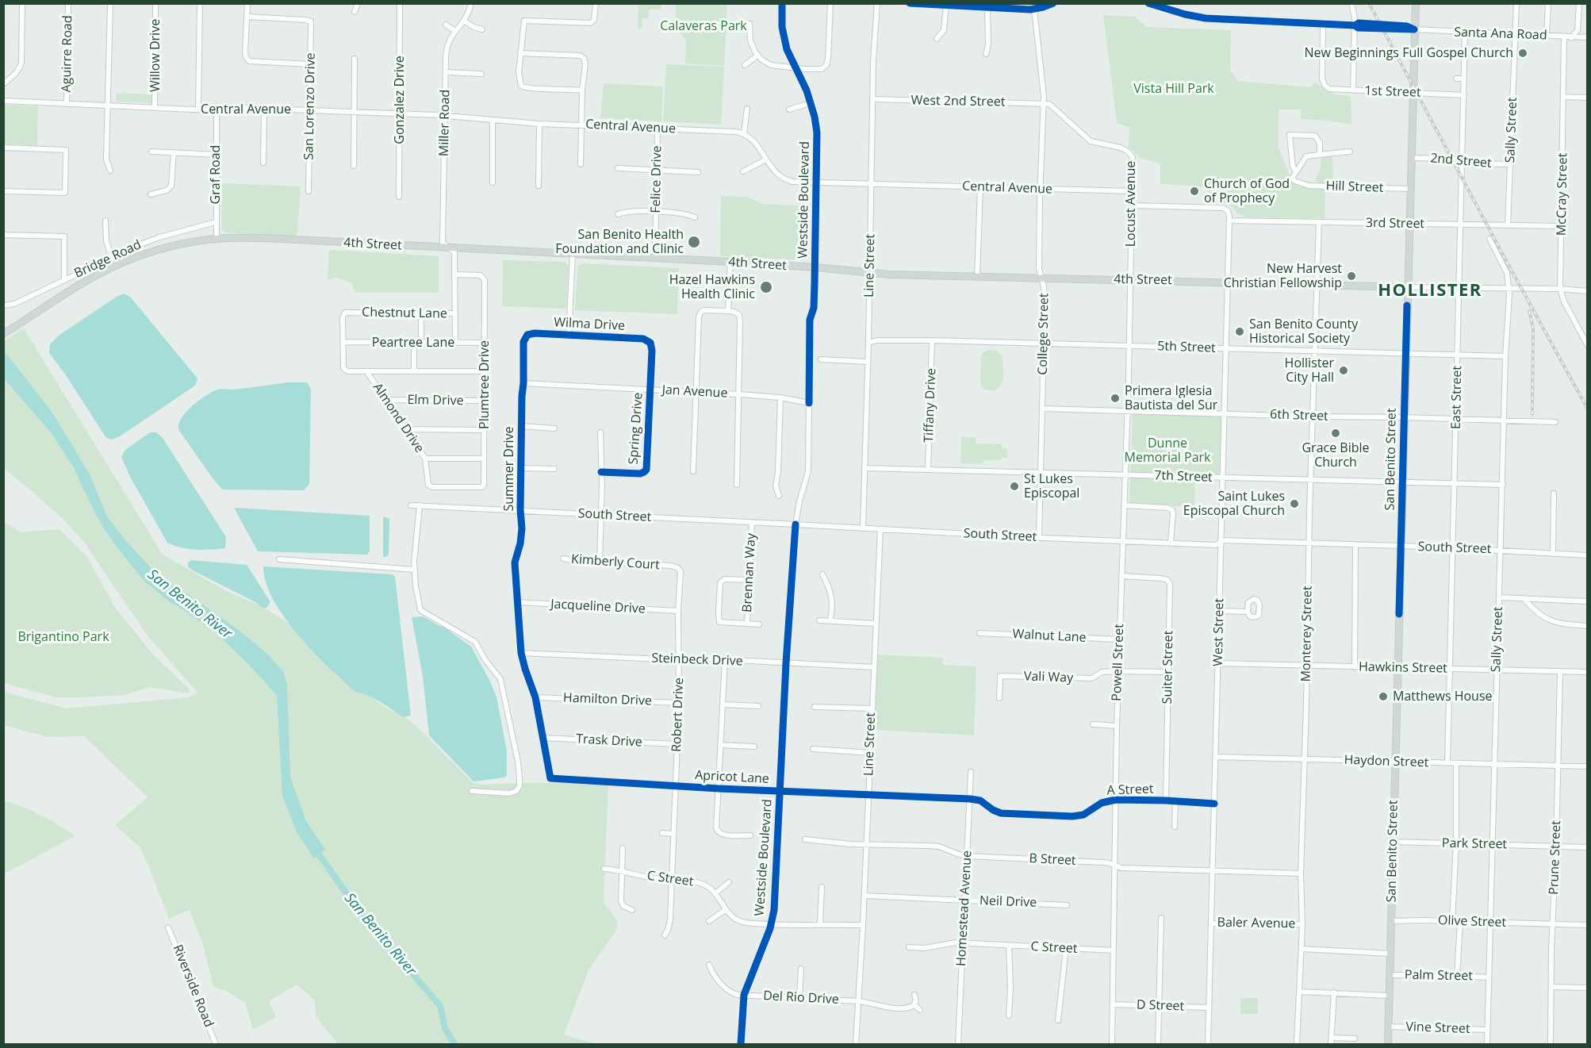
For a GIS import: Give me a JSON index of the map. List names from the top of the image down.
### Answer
{
  "streets": {
    "main road": ["4th Street", "San Benito Street"],
    "street": [
      "Santa Ana Road",
      "Aguirre Road",
      "Willow Drive",
      "1st Street",
      "Gonzalez Drive",
      "West 2nd Street",
      "San Lorenzo Drive",
      "Central Avenue",
      "Miller Road",
      "Sally Street",
      "2nd Street",
      "Graf Road",
      "Felice Drive",
      "Hill Street",
      "McCray Street",
      "Westside Boulevard",
      "Locust Avenue",
      "3rd Street",
      "Bridge Road",
      "Line Street",
      "Chestnut Lane",
      "Wilma Drive",
      "College Street",
      "Peartree Lane",
      "5th Street",
      "Plumtree Drive",
      "Jan Avenue",
      "East Street",
      "Elm Drive",
      "Tiffany Drive",
      "6th Street",
      "Almond Drive",
      "Spring Drive",
      "Summer Drive",
      "7th Street",
      "South Street",
      "Kimberly Court",
      "Brennan Way",
      "Jacqueline Drive",
      "West Street",
      "Monterey Street",
      "Walnut Lane",
      "Steinbeck Drive",
      "Powell Street",
      "Suiter Street",
      "Hawkins Street",
      "Vali Way",
      "Hamilton Drive",
      "Robert Drive",
      "Trask Drive",
      "Haydon Street",
      "Apricot Lane",
      "A Street",
      "Park Street",
      "Prune Street",
      "B Street",
      "C Street",
      "Neil Drive",
      "Homestead Avenue",
      "Olive Street",
      "Baler Avenue",
      "Palm Street",
      "Riverside Road",
      "Del Rio Drive",
      "D Street",
      "Vine Street"
    ]
  },
  "crossings": [
    ["Santa Ana Road", "1st Street"],
    ["Santa Ana Road", "Sally Street"],
    ["Santa Ana Road", "McCray Street"],
    ["Santa Ana Road", "East Street"],
    ["Santa Ana Road", "San Benito Street"],
    ["Willow Drive", "Central Avenue"],
    ["1st Street", "East Street"],
    ["1st Street", "San Benito Street"],
    ["Gonzalez Drive", "Central Avenue"],
    ["West 2nd Street", "Locust Avenue"],
    ["West 2nd Street", "Line Street"],
    ["West 2nd Street", "College Street"],
    ["San Lorenzo Drive", "Central Avenue"],
    ["Central Avenue", "Miller Road"],
    ["Central Avenue", "Graf Road"],
    ["Central Avenue", "Felice Drive"],
    ["Central Avenue", "Westside Boulevard"],
    ["Central Avenue", "Locust Avenue"],
    ["Central Avenue", "Line Street"],
    ["Central Avenue", "College Street"],
    ["Miller Road", "4th Street"],
    ["Miller Road", "Plumtree Drive"],
    ["Sally Street", "2nd Street"],
    ["Sally Street", "3rd Street"],
    ["Sally Street", "4th Street"],
    ["Sally Street", "5th Street"],
    ["Sally Street", "6th Street"],
    ["Sally Street", "7th Street"],
    ["Sally Street", "South Street"],
    ["Sally Street", "Hawkins Street"],
    ["Sally Street", "Haydon Street"],
    ["Sally Street", "Park Street"],
    ["Sally Street", "Olive Street"],
    ["Sally Street", "Palm Street"],
    ["Sally Street", "Vine Street"],
    ["2nd Street", "East Street"],
    ["2nd Street", "San Benito Street"],
    ["Graf Road", "4th Street"],
    ["Graf Road", "Bridge Road"],
    ["Felice Drive", "4th Street"],
    ["Hill Street", "San Benito Street"],
    ["McCray Street", "3rd Street"],
    ["McCray Street", "4th Street"],
    ["Westside Boulevard", "4th Street"],
    ["Westside Boulevard", "Jan Avenue"],
    ["Westside Boulevard", "South Street"],
    ["Westside Boulevard", "Steinbeck Drive"],
    ["Westside Boulevard", "Apricot Lane"],
    ["Westside Boulevard", "Del Rio Drive"],
    ["Locust Avenue", "4th Street"],
    ["Locust Avenue", "College Street"],
    ["Locust Avenue", "Powell Street"],
    ["3rd Street", "East Street"],
    ["3rd Street", "San Benito Street"],
    ["3rd Street", "West Street"],
    ["3rd Street", "Monterey Street"],
    ["4th Street", "Line Street"],
    ["4th Street", "College Street"],
    ["4th Street", "East Street"],
    ["4th Street", "San Benito Street"],
    ["4th Street", "West Street"],
    ["4th Street", "Monterey Street"],
    ["4th Street", "Powell Street"],
    ["Line Street", "5th Street"],
    ["Line Street", "7th Street"],
    ["Line Street", "South Street"],
    ["Line Street", "Steinbeck Drive"],
    ["Line Street", "Apricot Lane"],
    ["Line Street", "B Street"],
    ["Line Street", "Neil Drive"],
    ["Line Street", "Del Rio Drive"],
    ["Chestnut Lane", "Peartree Lane"],
    ["Wilma Drive", "Spring Drive"],
    ["Wilma Drive", "Summer Drive"],
    ["College Street", "5th Street"],
    ["College Street", "6th Street"],
    ["College Street", "7th Street"],
    ["College Street", "South Street"],
    ["Peartree Lane", "Plumtree Drive"],
    ["5th Street", "East Street"],
    ["5th Street", "Tiffany Drive"],
    ["5th Street", "San Benito Street"],
    ["5th Street", "West Street"],
    ["5th Street", "Monterey Street"],
    ["5th Street", "Powell Street"],
    ["Plumtree Drive", "Elm Drive"],
    ["Plumtree Drive", "Almond Drive"],
    ["Jan Avenue", "Spring Drive"],
    ["Jan Avenue", "Summer Drive"],
    ["East Street", "6th Street"],
    ["East Street", "7th Street"],
    ["East Street", "South Street"],
    ["East Street", "Hawkins Street"],
    ["East Street", "Haydon Street"],
    ["Elm Drive", "Almond Drive"],
    ["Tiffany Drive", "7th Street"],
    ["6th Street", "San Benito Street"],
    ["6th Street", "West Street"],
    ["6th Street", "Monterey Street"],
    ["6th Street", "Powell Street"],
    ["San Benito Street", "7th Street"],
    ["San Benito Street", "South Street"],
    ["San Benito Street", "Hawkins Street"],
    ["San Benito Street", "Haydon Street"],
    ["San Benito Street", "Park Street"],
    ["San Benito Street", "Olive Street"],
    ["San Benito Street", "Palm Street"],
    ["San Benito Street", "Vine Street"],
    ["Summer Drive", "South Street"],
    ["Summer Drive", "Jacqueline Drive"],
    ["Summer Drive", "Steinbeck Drive"],
    ["Summer Drive", "Hamilton Drive"],
    ["Summer Drive", "Trask Drive"],
    ["Summer Drive", "Apricot Lane"],
    ["7th Street", "West Street"],
    ["7th Street", "Monterey Street"],
    ["7th Street", "Powell Street"],
    ["South Street", "Brennan Way"],
    ["South Street", "West Street"],
    ["South Street", "Monterey Street"],
    ["South Street", "Powell Street"],
    ["Kimberly Court", "Robert Drive"],
    ["Jacqueline Drive", "Robert Drive"],
    ["West Street", "Hawkins Street"],
    ["West Street", "Haydon Street"],
    ["West Street", "A Street"],
    ["West Street", "B Street"],
    ["West Street", "Baler Avenue"],
    ["West Street", "D Street"],
    ["Monterey Street", "Hawkins Street"],
    ["Monterey Street", "Haydon Street"],
    ["Monterey Street", "B Street"],
    ["Monterey Street", "Baler Avenue"],
    ["Walnut Lane", "Powell Street"],
    ["Steinbeck Drive", "Robert Drive"],
    ["Powell Street", "Suiter Street"],
    ["Powell Street", "Vali Way"],
    ["Powell Street", "A Street"],
    ["Powell Street", "B Street"],
    ["Powell Street", "C Street"],
    ["Powell Street", "D Street"],
    ["Suiter Street", "A Street"],
    ["Hawkins Street", "Prune Street"],
    ["Hamilton Drive", "Robert Drive"],
    ["Robert Drive", "Trask Drive"],
    ["Robert Drive", "Apricot Lane"],
    ["Robert Drive", "C Street"],
    ["Haydon Street", "Prune Street"],
    ["Apricot Lane", "A Street"],
    ["Apricot Lane", "Homestead Avenue"],
    ["A Street", "Homestead Avenue"],
    ["Park Street", "Prune Street"],
    ["Prune Street", "Olive Street"],
    ["B Street", "Homestead Avenue"],
    ["C Street", "Homestead Avenue"],
    ["Neil Drive", "Homestead Avenue"]
  ],
  "districts": ["HOLLISTER"],
  "water": ["San Benito River"],
  "parks": [
    "Calaveras Park",
    "Vista Hill Park",
    "Dunne Memorial Park",
    "Brigantino Park"
  ],
  "places": [
    "New Beginnings Full Gospel Church",
    "Church of God of Prophecy",
    "San Benito Health Foundation and Clinic",
    "New Harvest Christian Fellowship",
    "Hazel Hawkins Health Clinic",
    "San Benito County Historical Society",
    "Hollister City Hall",
    "Primera Iglesia Bautista del Sur",
    "Grace Bible Church",
    "St Lukes Episcopal",
    "Saint Lukes Episcopal Church",
    "Matthews House"
  ]
}
